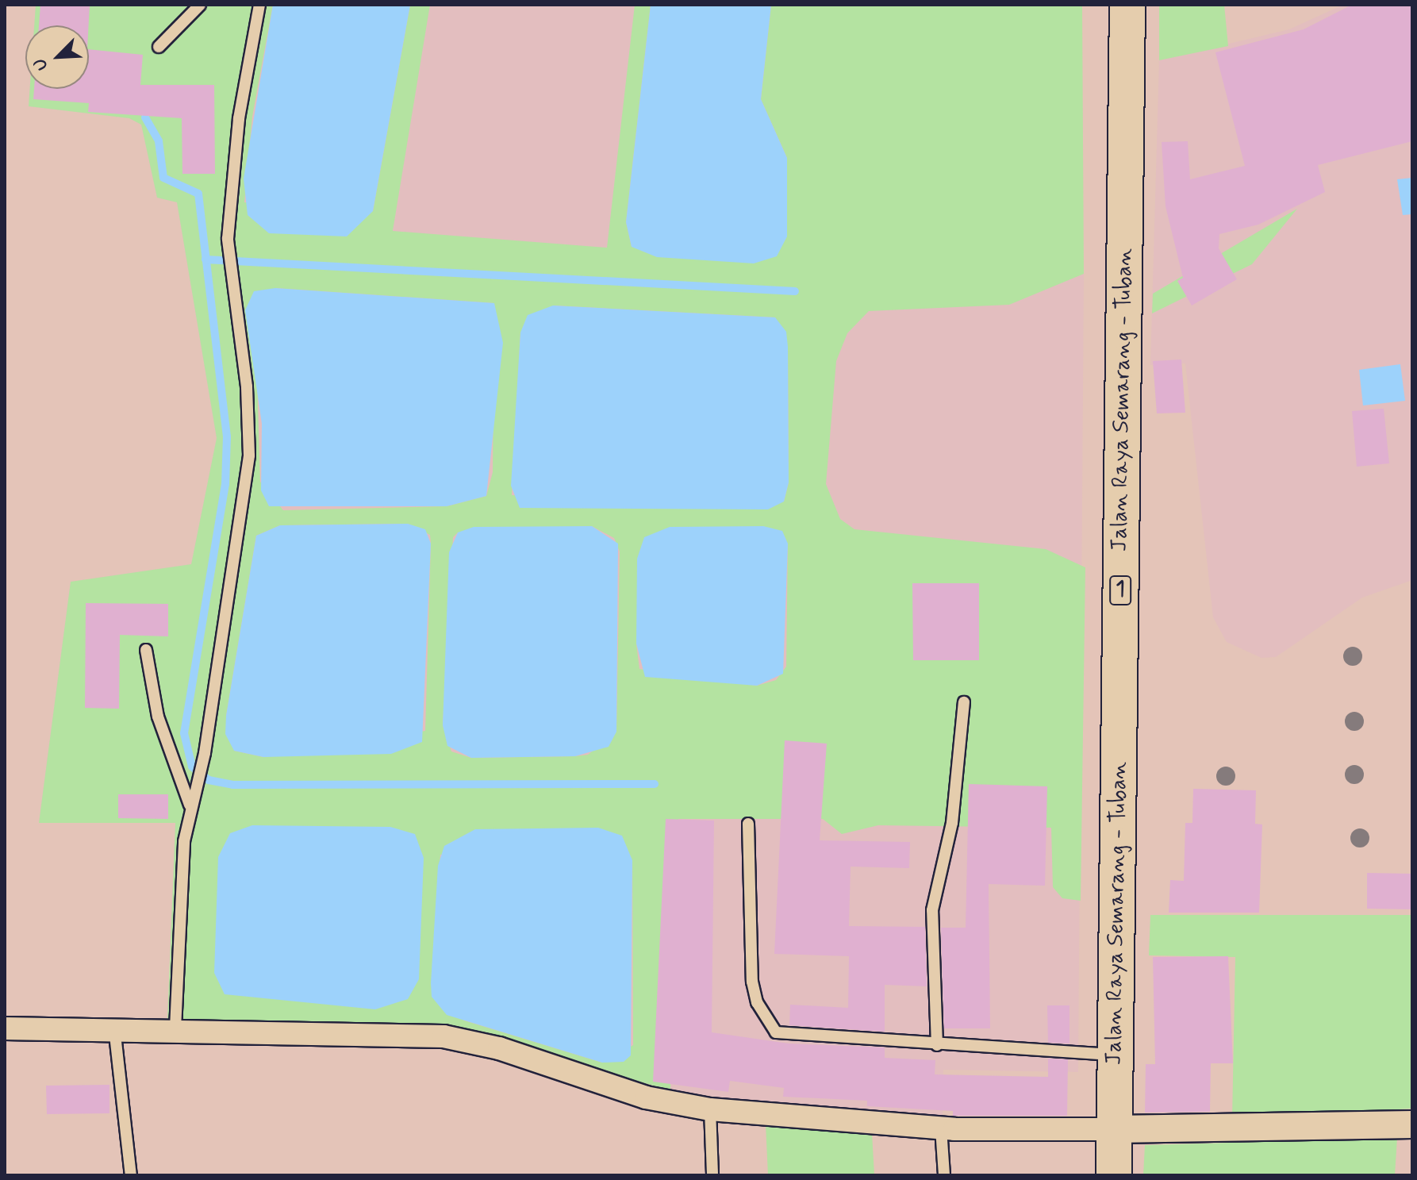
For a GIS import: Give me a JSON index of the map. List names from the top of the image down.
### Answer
{
  "streets": {
    "highway": ["Jalan Raya Semarang - Tuban", "1"]
  },
  "north": "bottom left"
}
